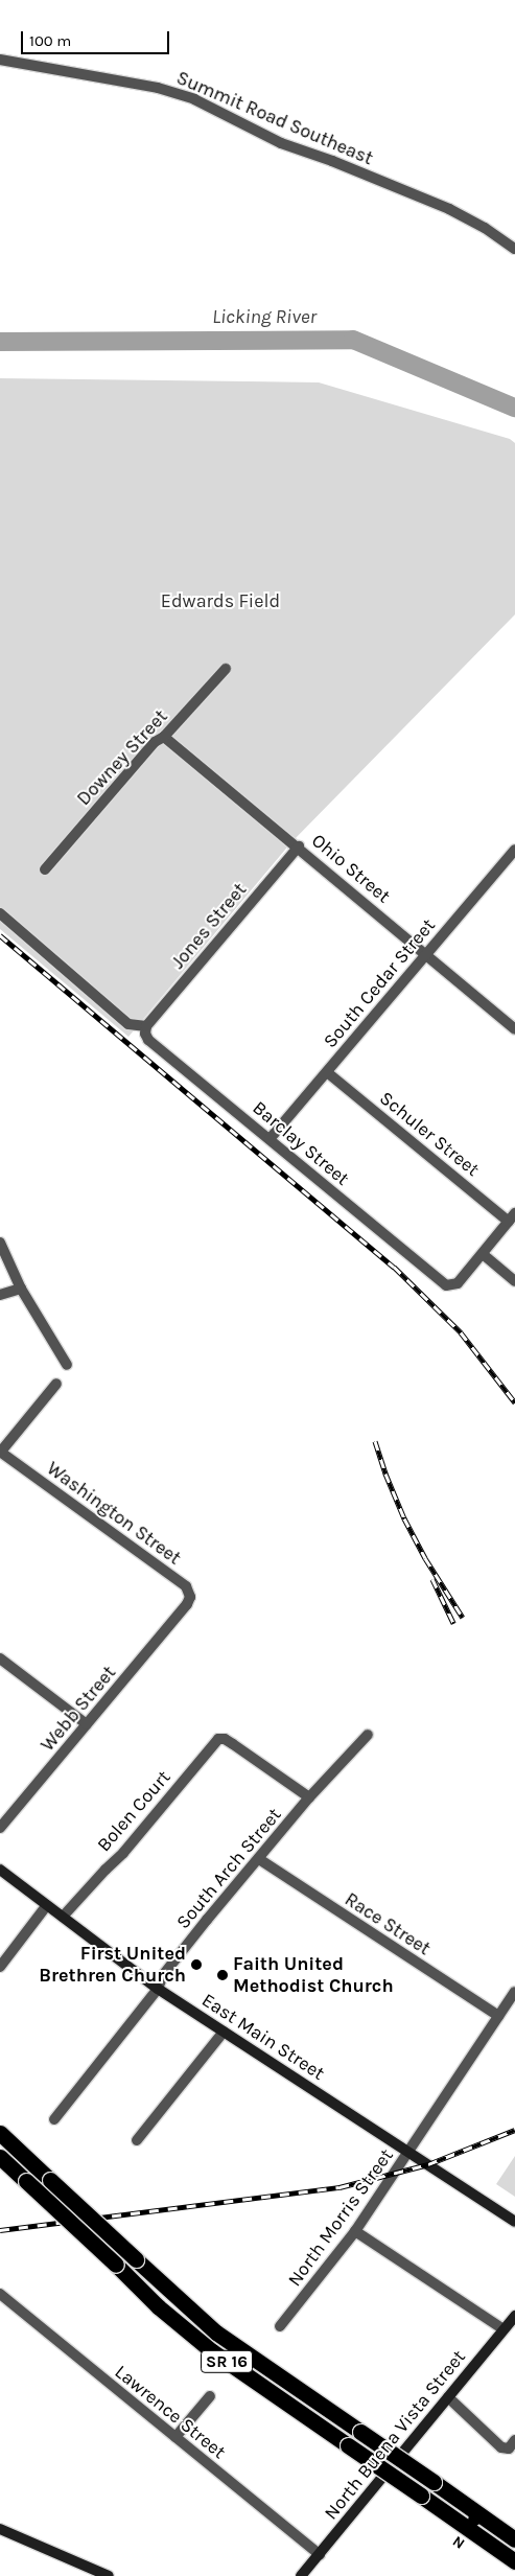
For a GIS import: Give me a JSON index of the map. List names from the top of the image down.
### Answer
{
  "streets": {
    "highway": ["SR 16"],
    "main road": ["East Main Street", "North Buena Vista Street"],
    "street": [
      "Summit Road Southeast",
      "Downey Street",
      "Ohio Street",
      "Jones Street",
      "South Cedar Street",
      "Schuler Street",
      "Barclay Street",
      "Washington Street",
      "Webb Street",
      "Bolen Court",
      "South Arch Street",
      "Race Street",
      "North Morris Street",
      "Lawrence Street"
    ]
  },
  "crossings": [
    ["Downey Street", "Ohio Street"],
    ["Ohio Street", "Jones Street"],
    ["Ohio Street", "South Cedar Street"],
    ["Jones Street", "Barclay Street"],
    ["South Cedar Street", "Schuler Street"],
    ["South Cedar Street", "Barclay Street"],
    ["Washington Street", "Webb Street"],
    ["Bolen Court", "South Arch Street"],
    ["Bolen Court", "East Main Street"],
    ["South Arch Street", "Race Street"],
    ["South Arch Street", "East Main Street"],
    ["Race Street", "North Morris Street"],
    ["East Main Street", "North Morris Street"],
    ["Lawrence Street", "North Buena Vista Street"]
  ],
  "water": ["Licking River"],
  "parks": ["Edwards Field"],
  "places": ["First United Brethren Church", "Faith United Methodist Church"],
  "scale_bar": "100 m",
  "north": "bottom left"
}
